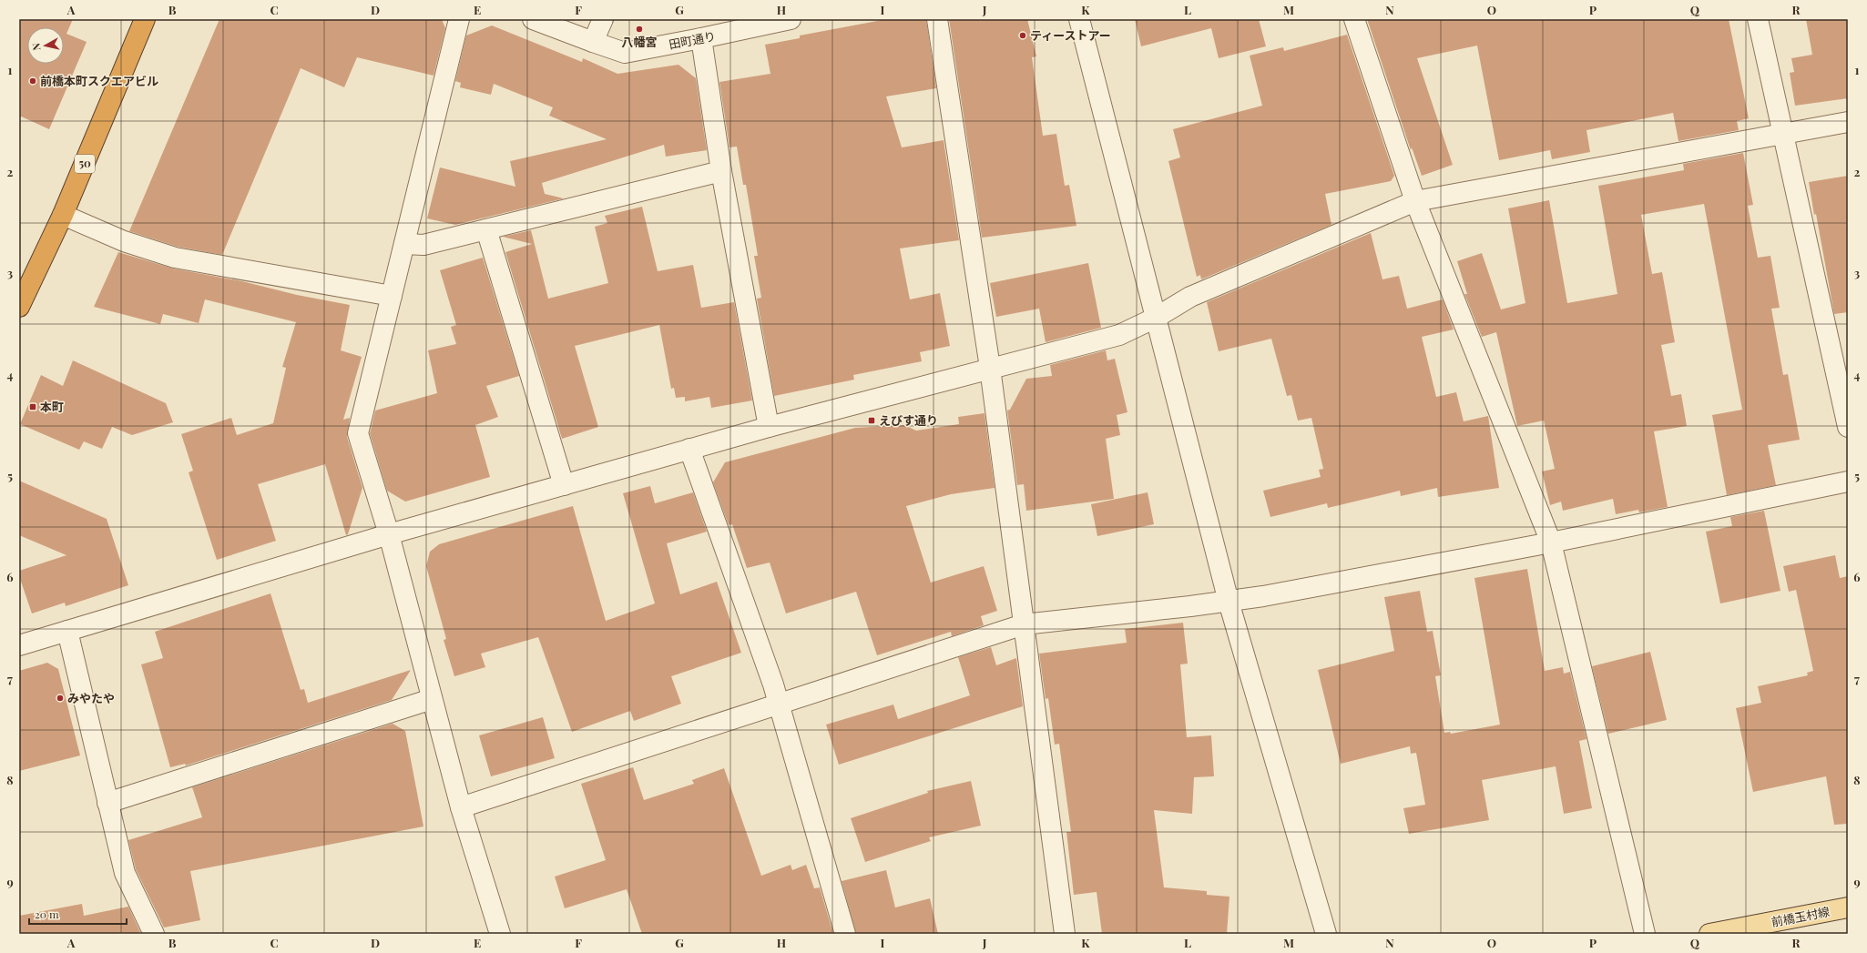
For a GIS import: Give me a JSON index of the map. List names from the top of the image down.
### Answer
{
  "streets": {
    "highway": ["50"],
    "main road": ["前橋玉村線"],
    "street": ["田町通り"]
  },
  "places": {
    "other": [
      "八幡宮",
      "ティーストアー",
      "前橋本町スクエアビル",
      "みやたや"
    ],
    "transit": ["本町", "えびす通り"]
  },
  "scale_bar": "20 m",
  "north": "left",
  "grid": {
    "columns": [
      "A",
      "B",
      "C",
      "D",
      "E",
      "F",
      "G",
      "H",
      "I",
      "J",
      "K",
      "L",
      "M",
      "N",
      "O",
      "P",
      "Q",
      "R"
    ],
    "rows": [
      "1",
      "2",
      "3",
      "4",
      "5",
      "6",
      "7",
      "8",
      "9"
    ]
  }
}
